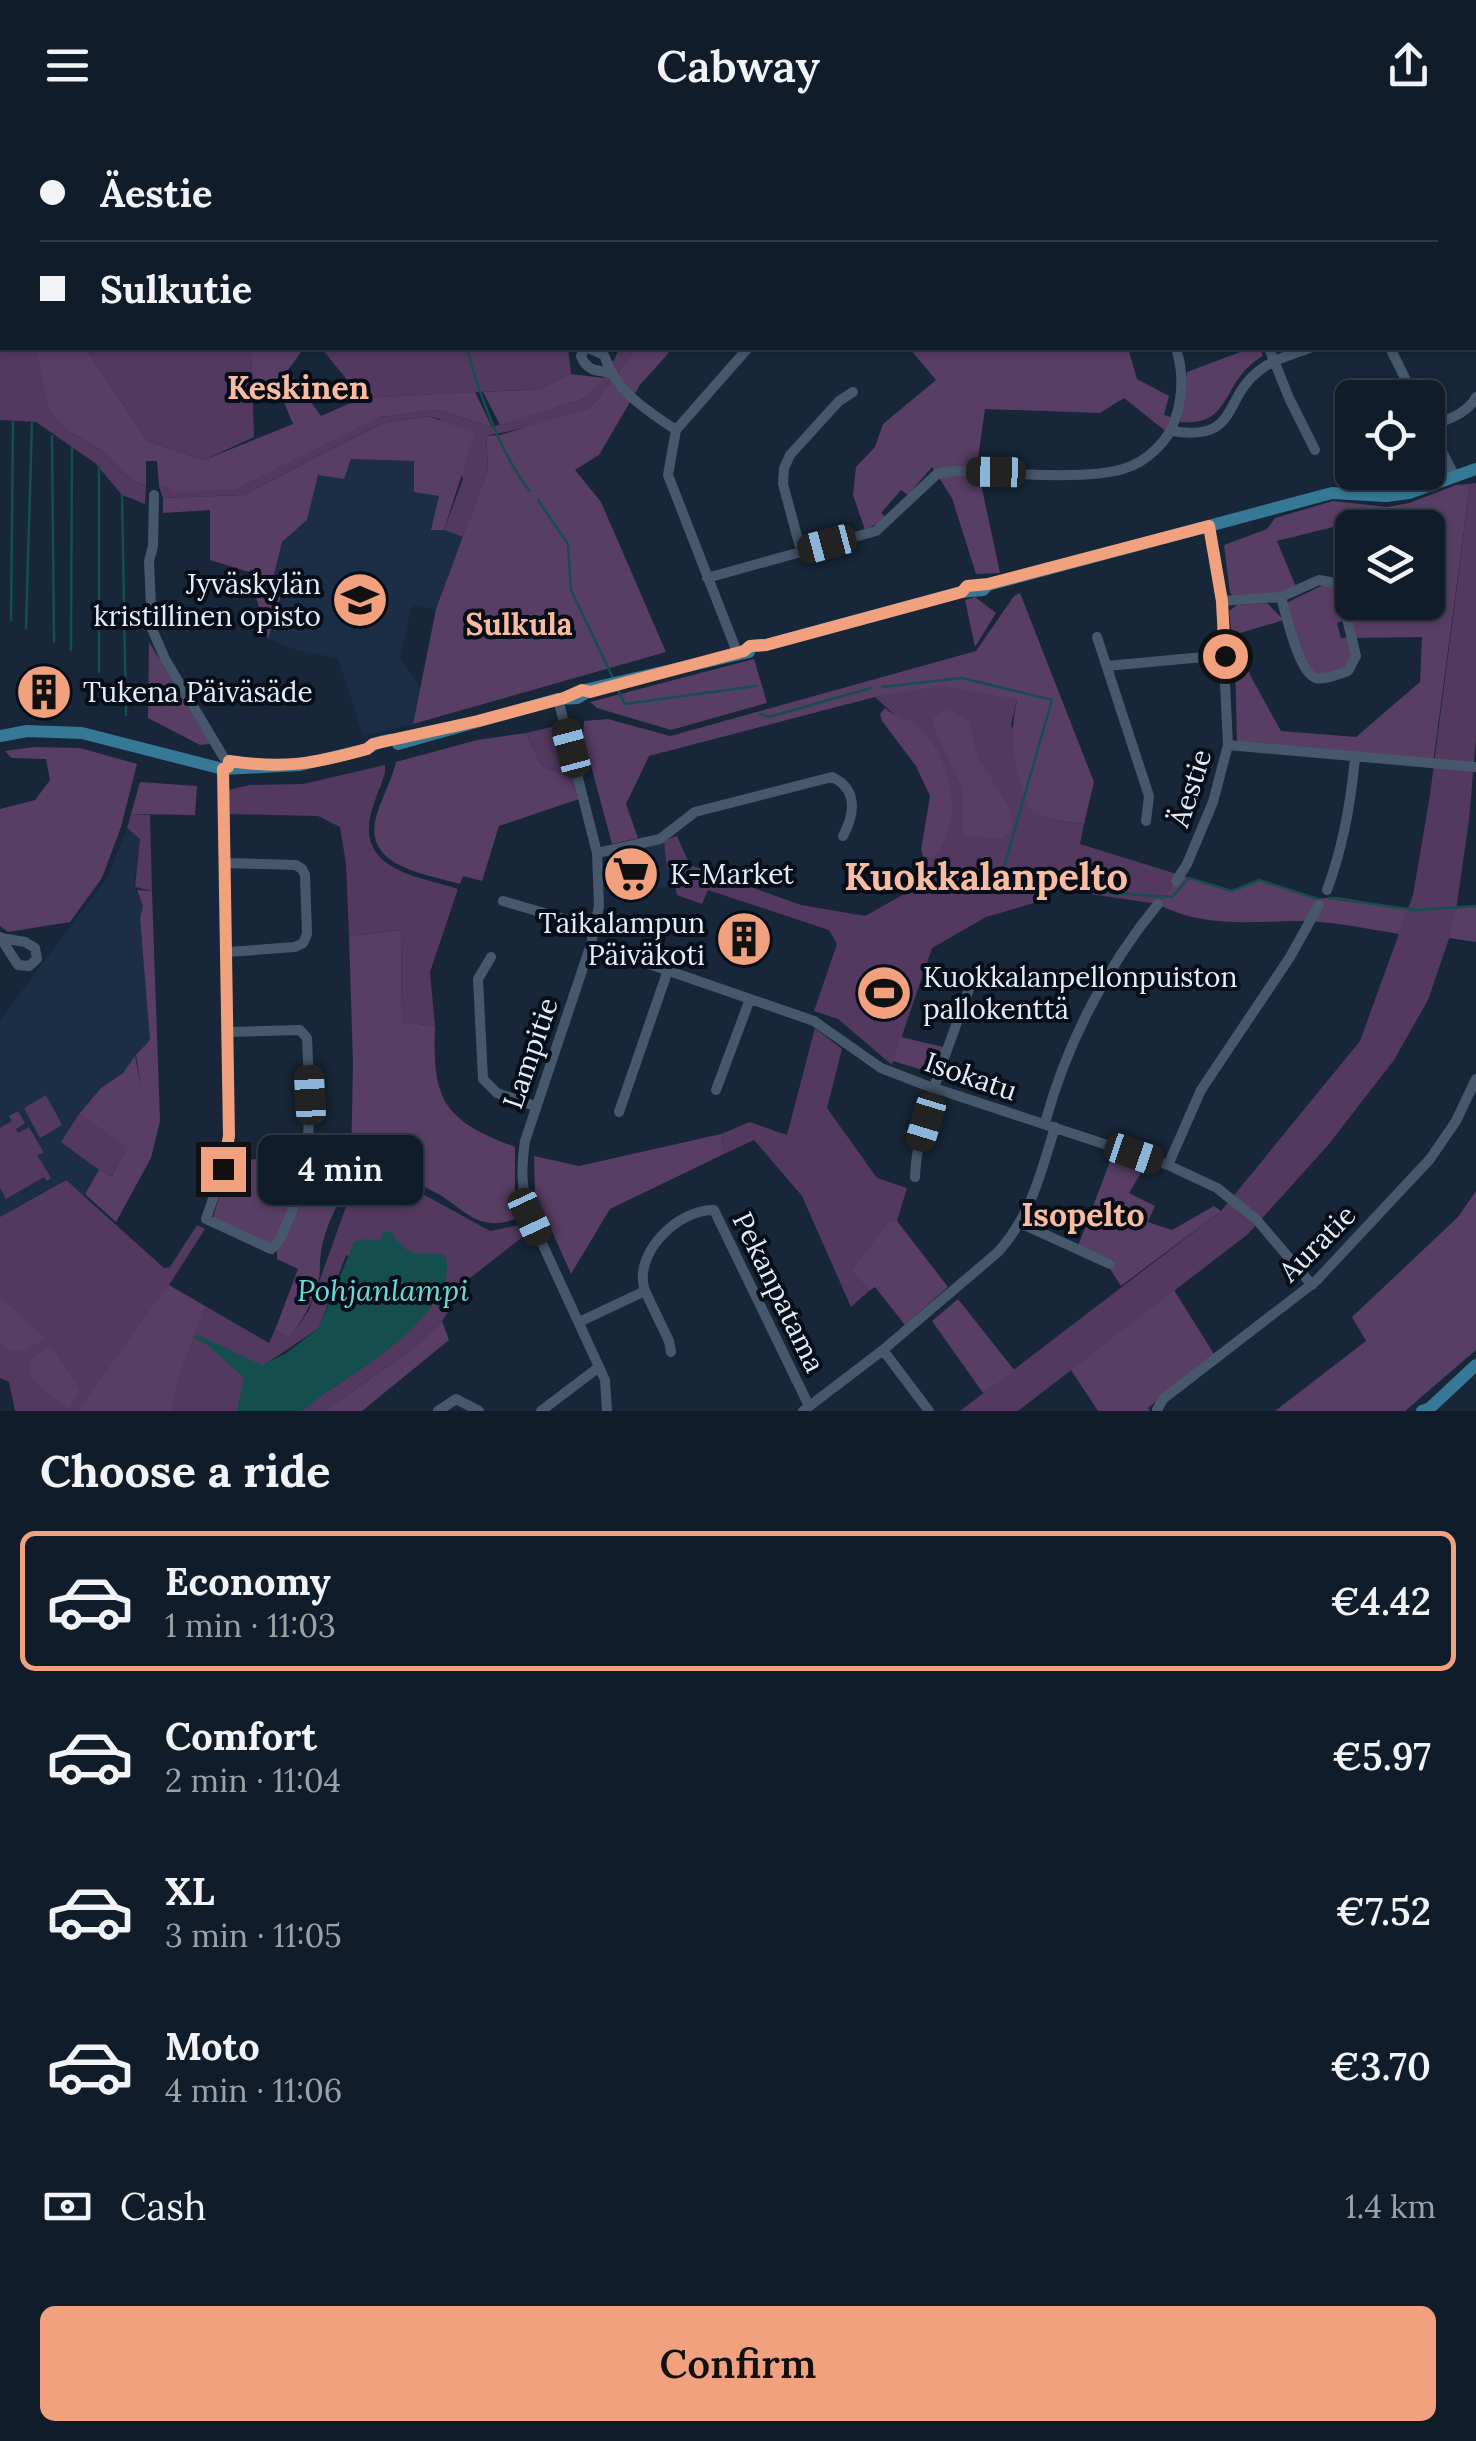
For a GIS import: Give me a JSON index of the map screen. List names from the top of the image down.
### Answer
{
  "streets": {
    "street": [
      "Äestie",
      "Lampitie",
      "Isokatu",
      "Auratie",
      "Pekanpatama"
    ]
  },
  "crossings": [
    ["Lampitie", "Isokatu"],
    ["Isokatu", "Auratie"]
  ],
  "districts": [
    "Keskinen",
    "Sulkula",
    "Kuokkalanpelto",
    "Isopelto"
  ],
  "water": ["Pohjanlampi"],
  "places": {
    "school or university": ["Jyväskylän kristillinen opisto"],
    "building": ["Tukena Päiväsäde", "Taikalampun Päiväkoti"],
    "supermarket": ["K-Market"],
    "sports": ["Kuokkalanpellonpuiston pallokenttä"]
  },
  "page": {
    "header": "Cabway",
    "banner": ["Äestie", "Sulkutie"],
    "bubble": "4 min",
    "heading": "Choose a ride",
    "list": [
      {
        "name": "Economy",
        "note": "1 min · 11:03",
        "value": "€4.42"
      },
      {
        "name": "Comfort",
        "note": "2 min · 11:04",
        "value": "€5.97"
      },
      {
        "name": "XL",
        "note": "3 min · 11:05",
        "value": "€7.52"
      },
      {
        "name": "Moto",
        "note": "4 min · 11:06",
        "value": "€3.70"
      }
    ],
    "pay": ["Cash", "1.4 km"],
    "buttons": "Confirm"
  }
}
